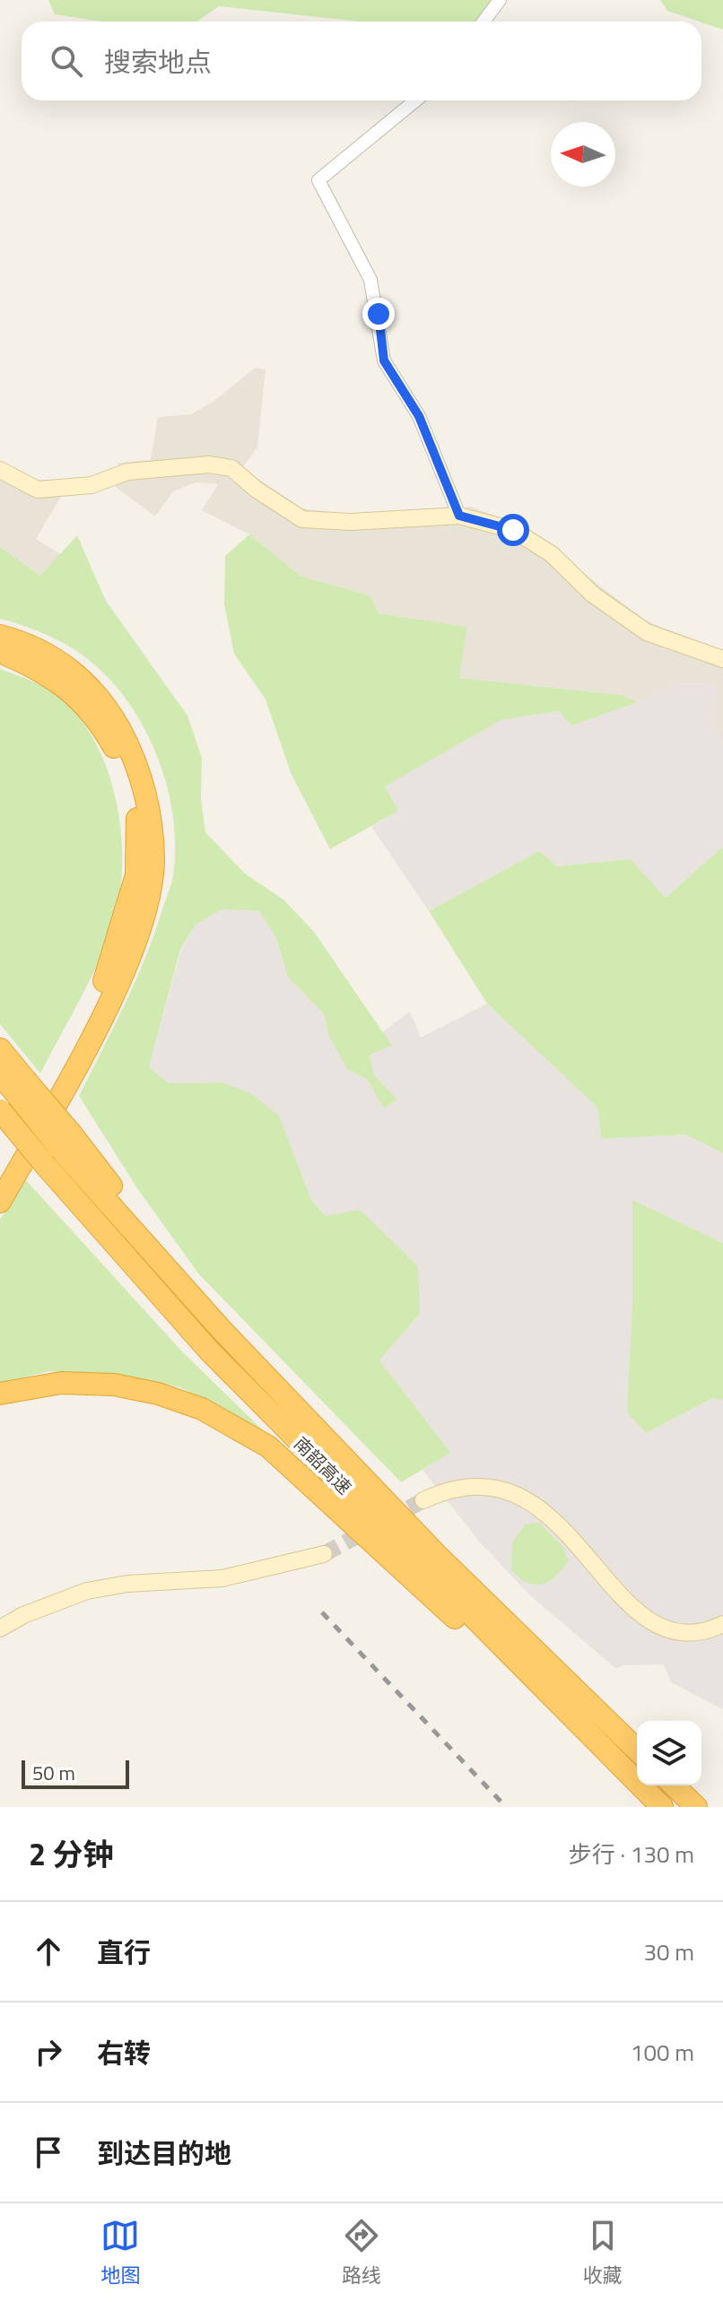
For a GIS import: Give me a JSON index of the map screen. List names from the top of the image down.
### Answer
{
  "streets": {
    "highway": ["南韶高速"]
  },
  "scale_bar": "50 m",
  "north": "left",
  "page": {
    "search": "搜索地点",
    "scale": "50 m",
    "heading": ["2 分钟", "步行 · 130 m"],
    "list": [
      ["直行", "30 m"],
      ["右转", "100 m"],
      "到达目的地"
    ],
    "nav": ["地图", "路线", "收藏"]
  }
}
